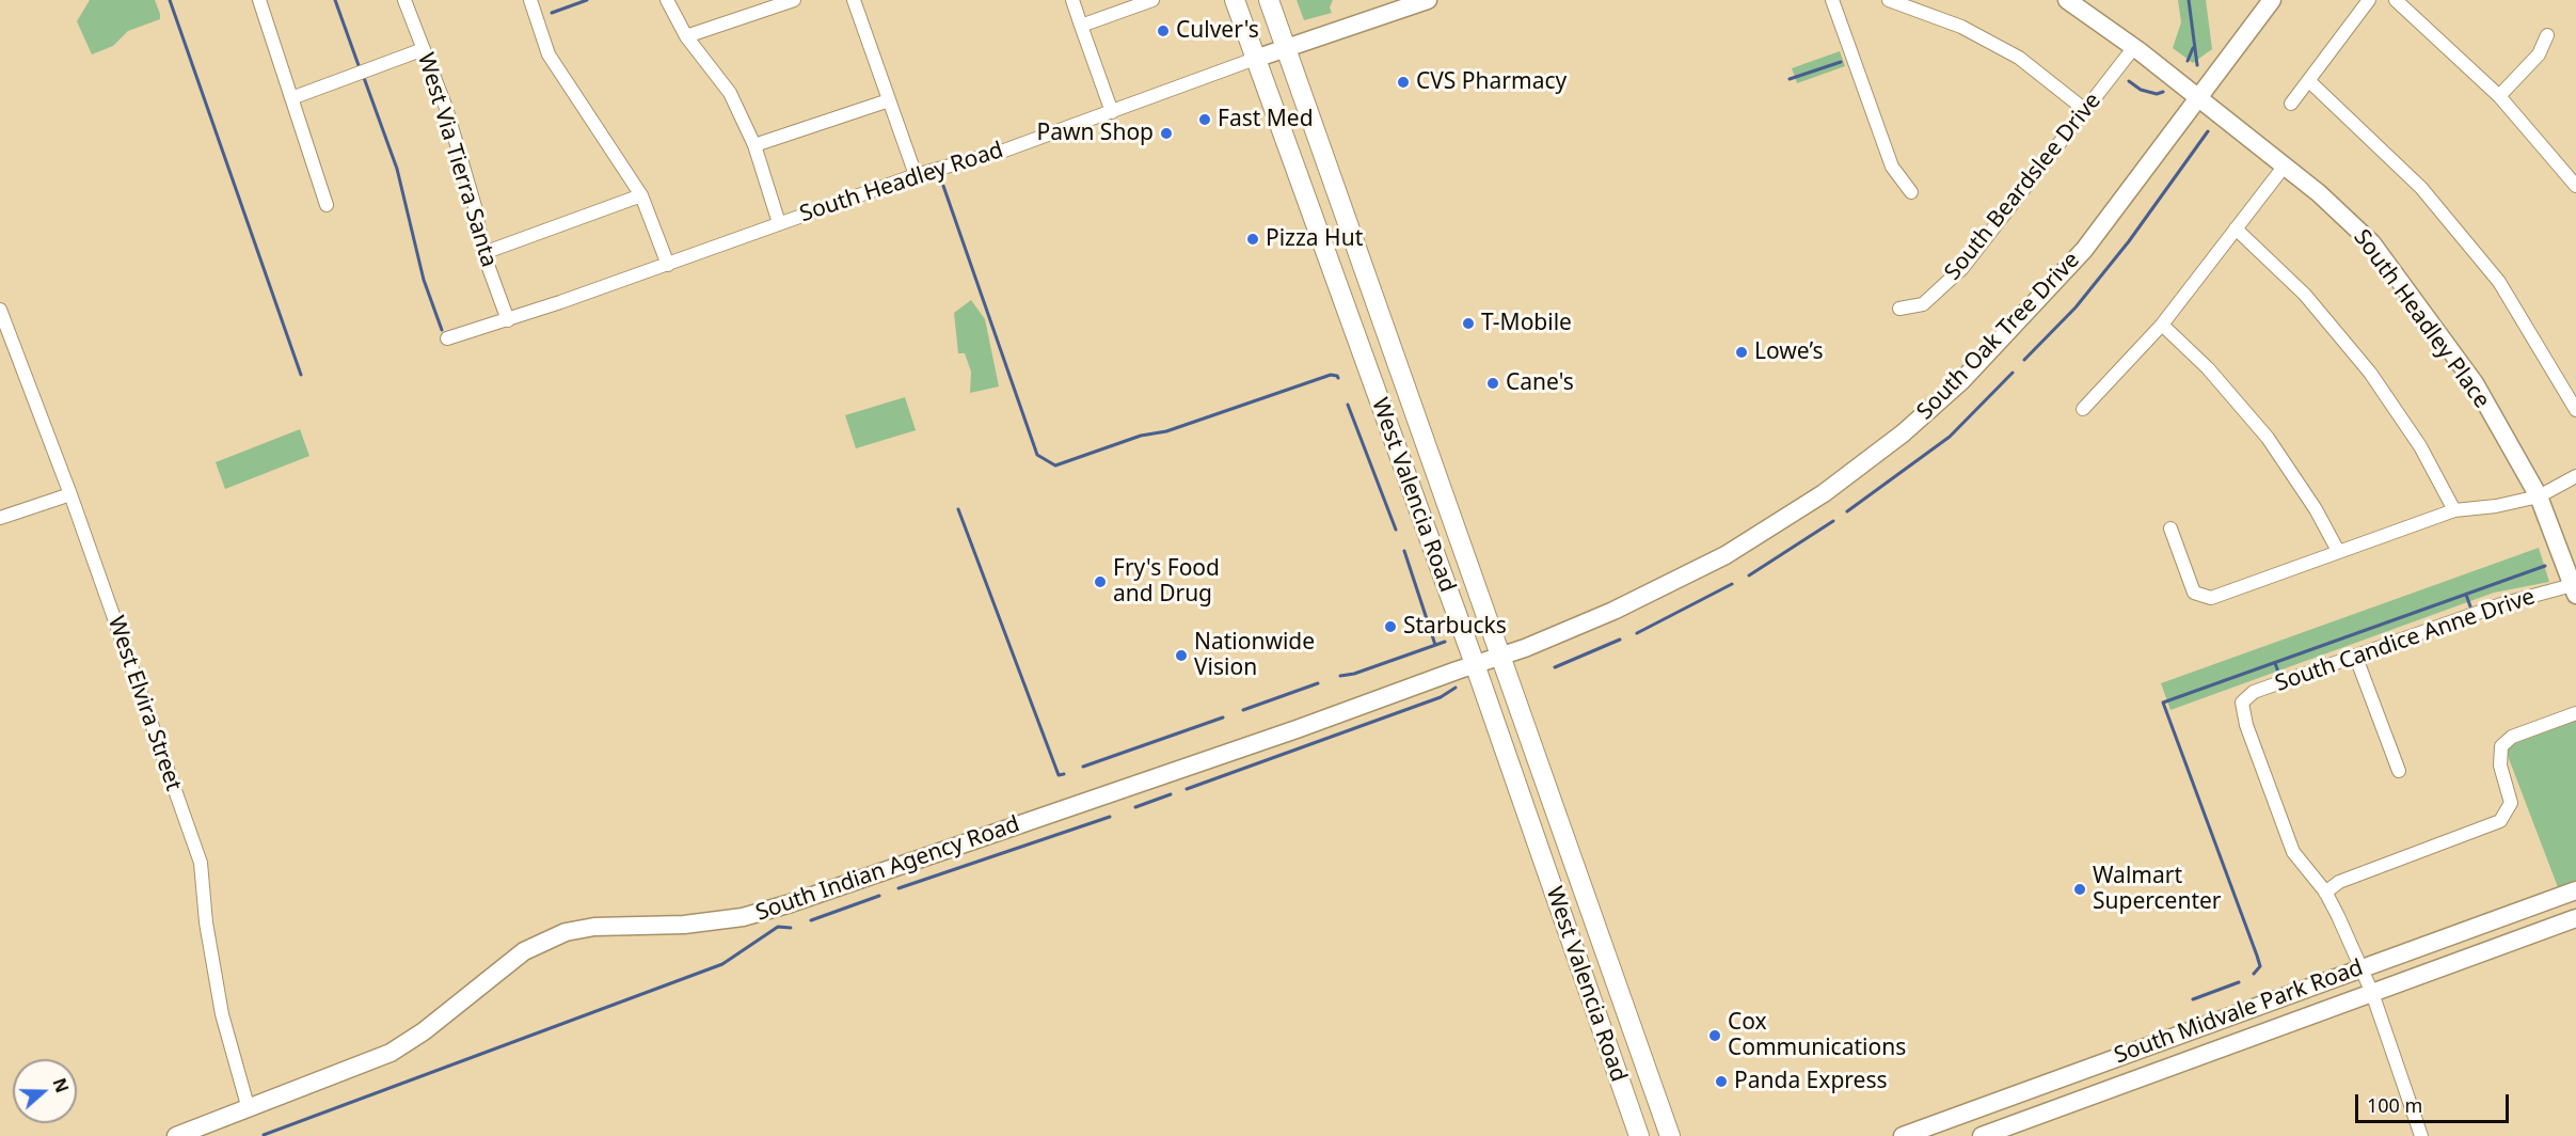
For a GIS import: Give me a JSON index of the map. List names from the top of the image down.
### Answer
{
  "streets": {
    "main road": ["West Valencia Road"],
    "street": [
      "West Via Tierra Santa",
      "South Headley Road",
      "South Beardslee Drive",
      "South Headley Place",
      "South Oak Tree Drive",
      "South Candice Anne Drive",
      "West Elvira Street",
      "South Indian Agency Road",
      "South Midvale Park Road"
    ]
  },
  "crossings": [
    ["West Via Tierra Santa", "South Headley Road"],
    ["South Headley Road", "West Valencia Road"],
    ["South Headley Place", "South Oak Tree Drive"],
    ["South Headley Place", "South Candice Anne Drive"],
    ["South Oak Tree Drive", "West Valencia Road"],
    ["South Oak Tree Drive", "South Indian Agency Road"],
    ["West Valencia Road", "South Indian Agency Road"],
    ["West Elvira Street", "South Indian Agency Road"]
  ],
  "places": [
    "Culver's",
    "CVS Pharmacy",
    "Fast Med",
    "Pawn Shop",
    "Pizza Hut",
    "T-Mobile",
    "Lowe’s",
    "Cane's",
    "Fry's Food and Drug",
    "Starbucks",
    "Nationwide Vision",
    "Walmart Supercenter",
    "Cox Communications",
    "Panda Express"
  ],
  "scale_bar": "100 m",
  "north": "right"
}
